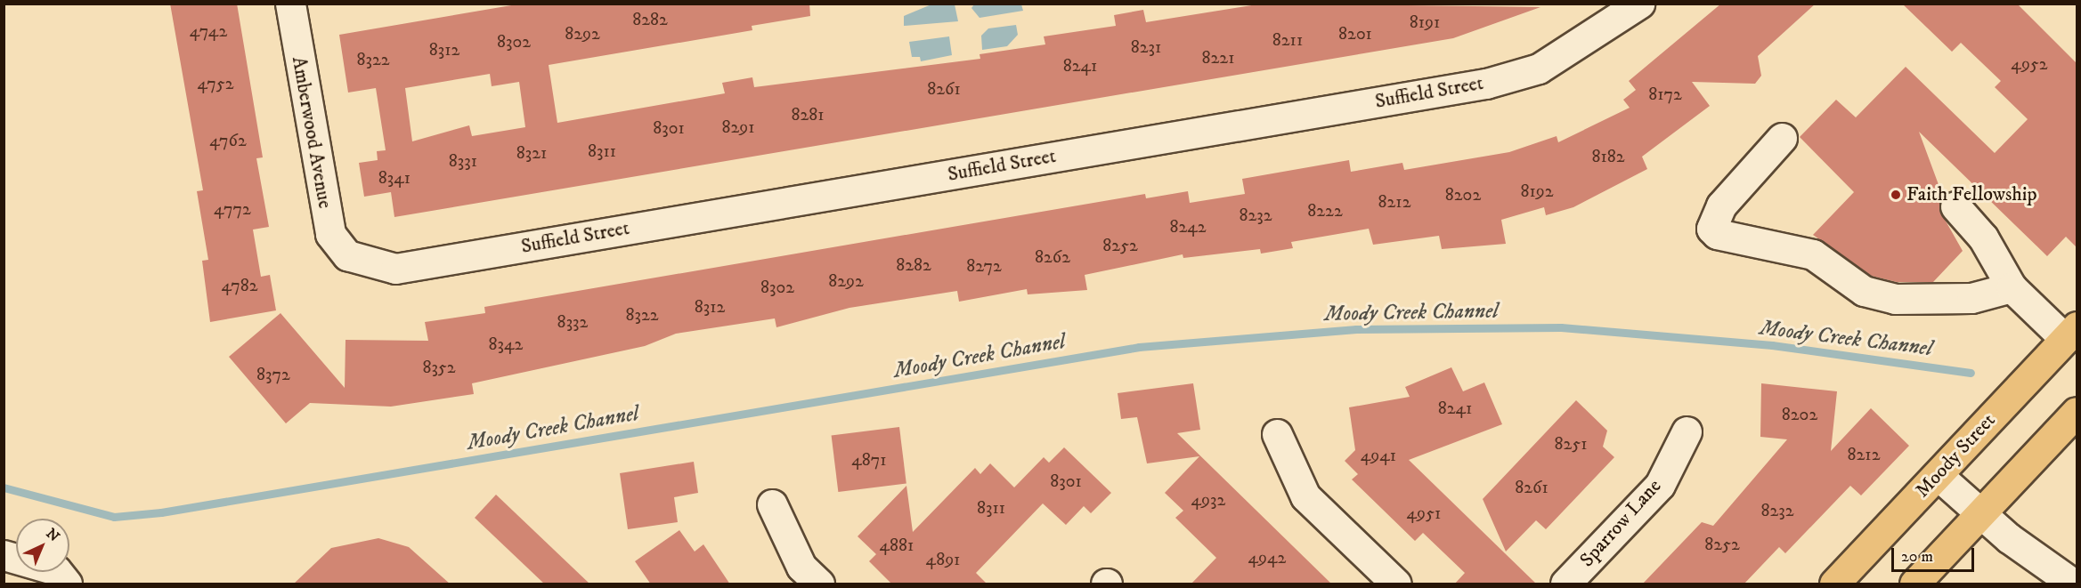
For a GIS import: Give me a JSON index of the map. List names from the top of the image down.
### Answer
{
  "streets": {
    "main road": ["Moody Street"],
    "street": ["Suffield Street", "Amberwood Avenue", "Sparrow Lane"]
  },
  "crossings": [
    ["Suffield Street", "Amberwood Avenue"]
  ],
  "water": ["Moody Creek Channel"],
  "places": ["Faith Fellowship"],
  "house_numbers": [
    "8282",
    "8191",
    "4742",
    "8292",
    "8201",
    "8211",
    "8302",
    "8231",
    "8312",
    "8221",
    "8322",
    "4952",
    "8241",
    "4752",
    "8261",
    "8172",
    "8281",
    "8291",
    "8301",
    "4762",
    "8311",
    "8321",
    "8182",
    "8331",
    "8341",
    "8192",
    "8202",
    "8212",
    "4772",
    "8222",
    "8232",
    "8242",
    "8252",
    "8262",
    "8282",
    "8272",
    "8292",
    "4782",
    "8302",
    "8312",
    "8322",
    "8332",
    "8342",
    "8352",
    "8372",
    "8241",
    "8202",
    "8251",
    "8212",
    "4941",
    "4871",
    "8301",
    "8261",
    "4932",
    "8311",
    "8232",
    "4951",
    "8252",
    "4881",
    "4942",
    "4891"
  ],
  "scale_bar": "20 m",
  "north": "top right"
}
